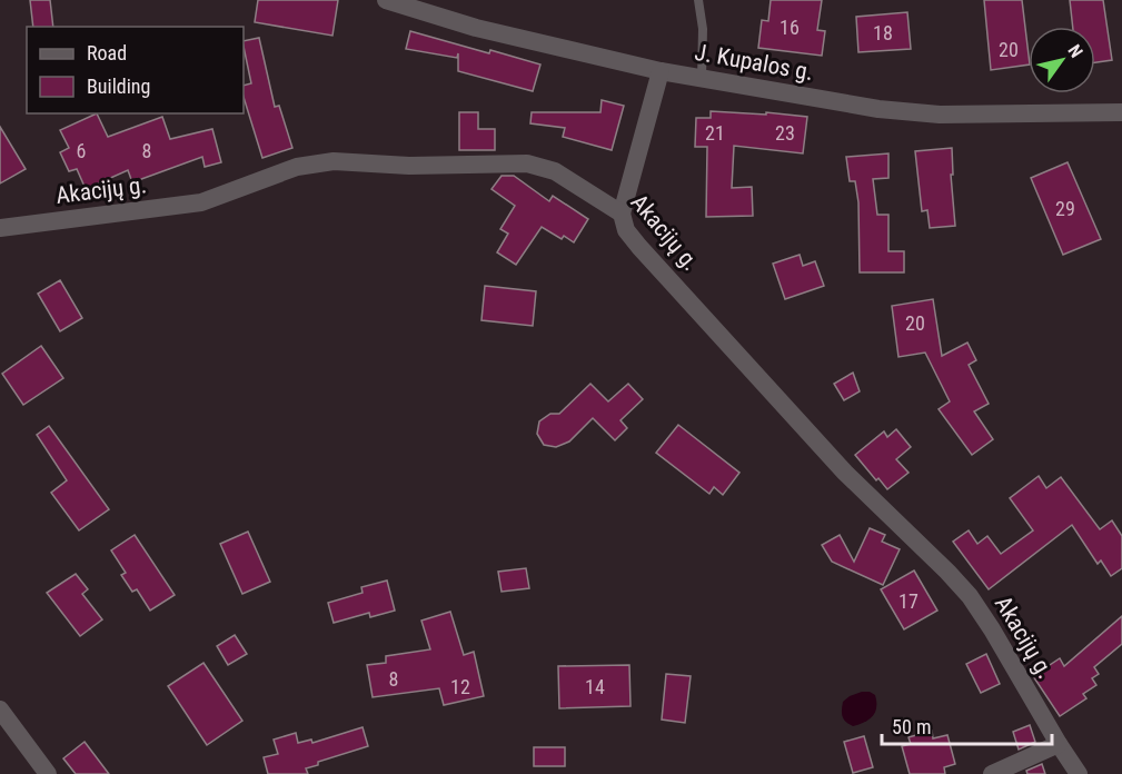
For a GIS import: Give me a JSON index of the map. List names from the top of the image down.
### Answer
{
  "streets": {
    "street": ["J. Kupalos g.", "Akacijų g."]
  },
  "house_numbers": [
    "16",
    "18",
    "20",
    "21",
    "23",
    "6",
    "8",
    "29",
    "20",
    "17",
    "8",
    "12",
    "14"
  ],
  "legend": ["Road", "Building"],
  "scale_bar": "50 m",
  "north": "top right"
}
